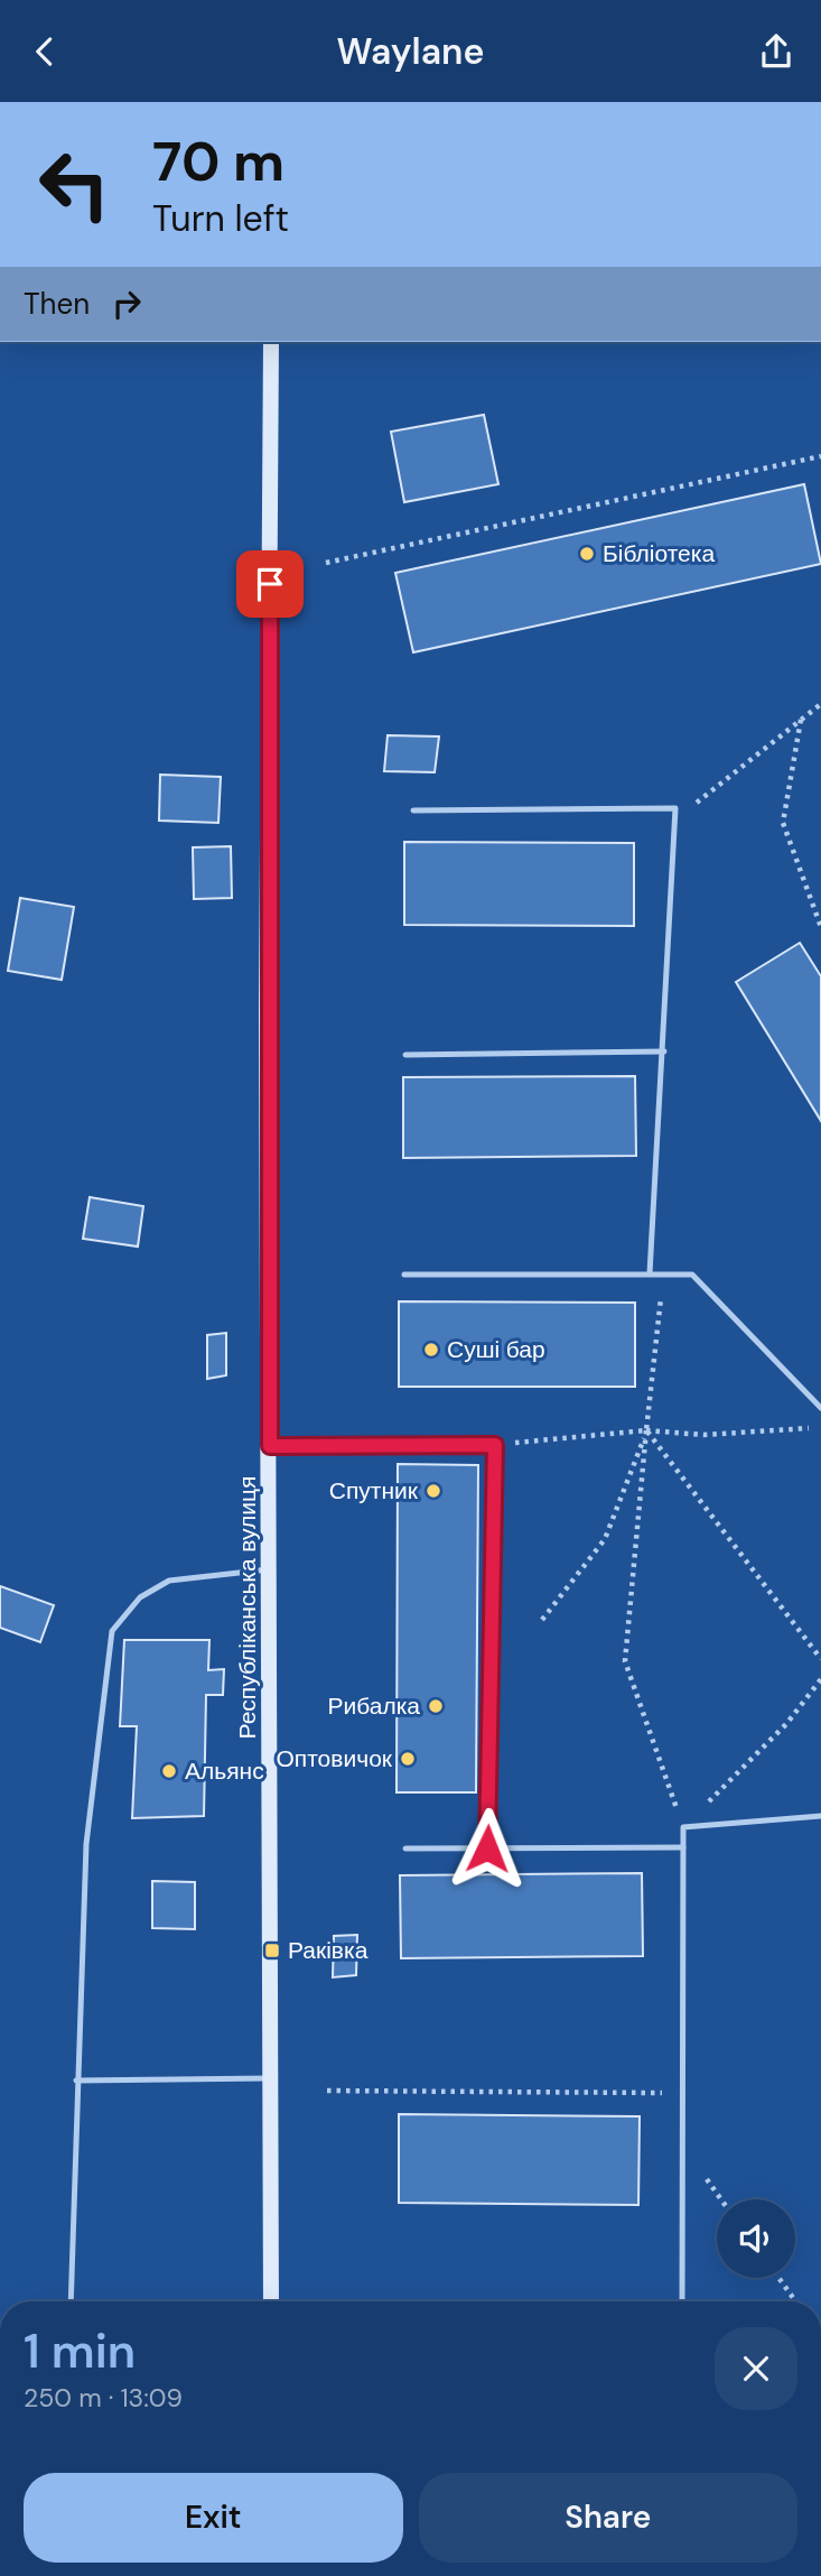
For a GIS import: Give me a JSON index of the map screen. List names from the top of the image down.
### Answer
{
  "streets": {
    "main road": ["Республіканська вулиця"]
  },
  "places": {
    "other": [
      "Бібліотека",
      "Суші бар",
      "Спутник",
      "Рибалка",
      "Оптовичок",
      "Альянс"
    ],
    "transit": ["Раківка"]
  },
  "page": {
    "header": "Waylane",
    "turn": ["70 m", "Turn left"],
    "then": "Then",
    "heading": ["1 min", "250 m · 13:09"],
    "buttons": ["Exit", "Share"]
  }
}
